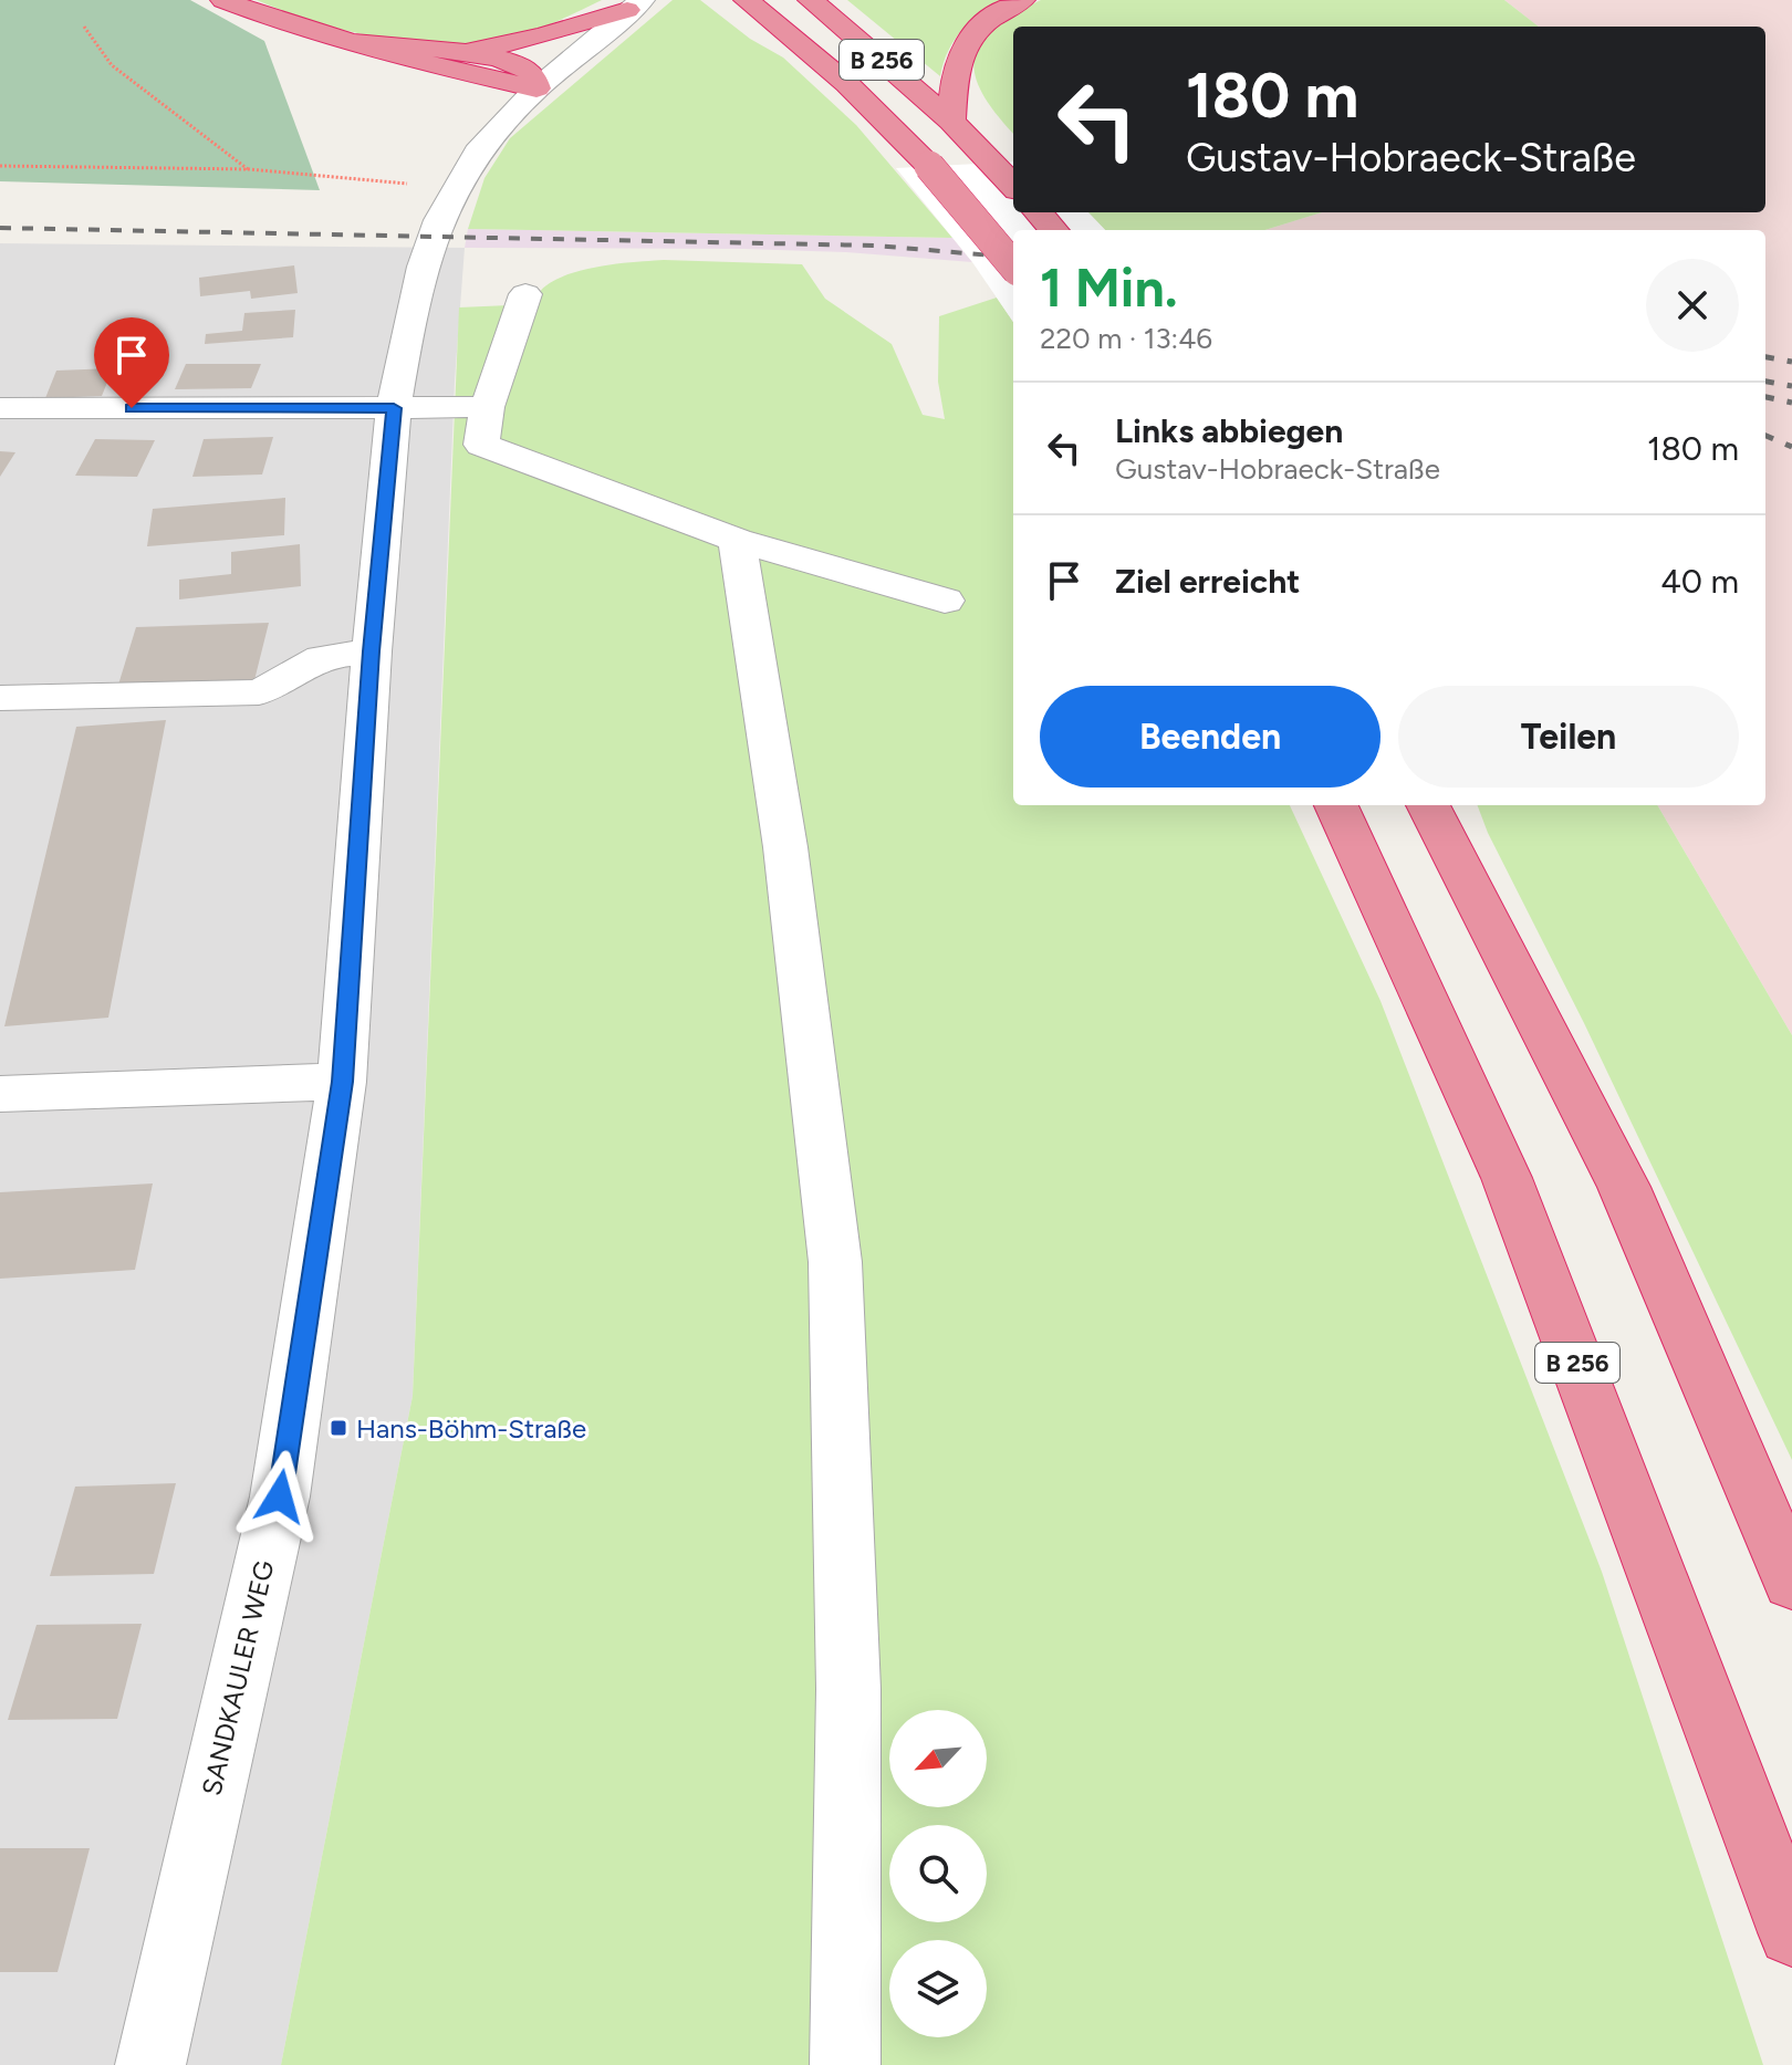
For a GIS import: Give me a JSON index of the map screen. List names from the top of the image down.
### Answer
{
  "streets": {
    "highway": ["B 256"],
    "street": ["SANDKAULER WEG"]
  },
  "places": {
    "transit": ["Hans-Böhm-Straße"]
  },
  "north": "bottom left",
  "page": {
    "turn": ["180 m", "Gustav-Hobraeck-Straße"],
    "heading": ["1 Min.", "220 m · 13:46"],
    "list": [
      {
        "name": "Links abbiegen",
        "note": "Gustav-Hobraeck-Straße",
        "value": "180 m"
      },
      {
        "name": "Ziel erreicht",
        "value": "40 m"
      }
    ],
    "buttons": ["Beenden", "Teilen"]
  }
}
